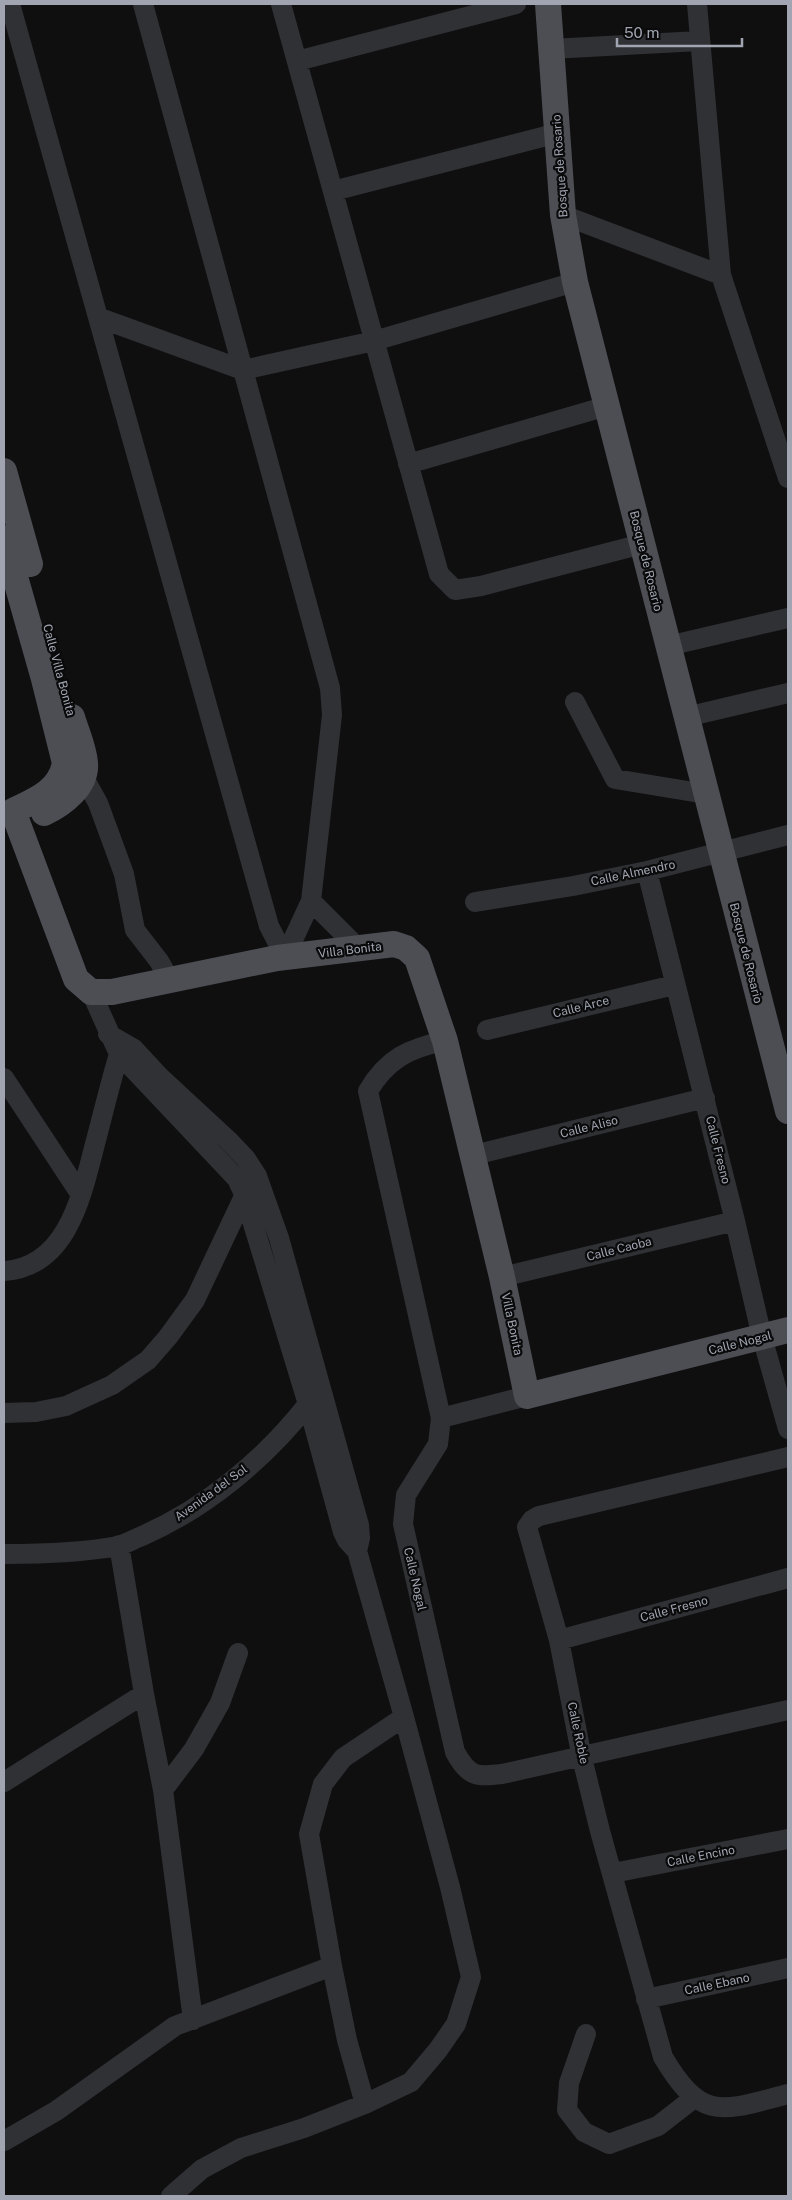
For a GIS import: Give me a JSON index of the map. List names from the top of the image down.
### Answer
{
  "streets": {
    "main road": [
      "Bosque de Rosario",
      "Calle Villa Bonita",
      "Villa Bonita",
      "Calle Nogal"
    ],
    "street": [
      "Calle Almendro",
      "Calle Arce",
      "Calle Aliso",
      "Calle Fresno",
      "Calle Caoba",
      "Avenida del Sol",
      "Calle Roble",
      "Calle Encino",
      "Calle Ebano"
    ]
  },
  "crossings": [
    ["Bosque de Rosario", "Calle Almendro"],
    ["Calle Almendro", "Calle Fresno"],
    ["Villa Bonita", "Calle Aliso"],
    ["Villa Bonita", "Calle Caoba"],
    ["Villa Bonita", "Calle Nogal"],
    ["Calle Arce", "Calle Fresno"],
    ["Calle Aliso", "Calle Fresno"],
    ["Calle Fresno", "Calle Caoba"],
    ["Calle Fresno", "Calle Nogal"],
    ["Calle Fresno", "Calle Roble"],
    ["Calle Nogal", "Calle Roble"],
    ["Calle Roble", "Calle Encino"],
    ["Calle Roble", "Calle Ebano"]
  ],
  "scale_bar": "50 m"
}
